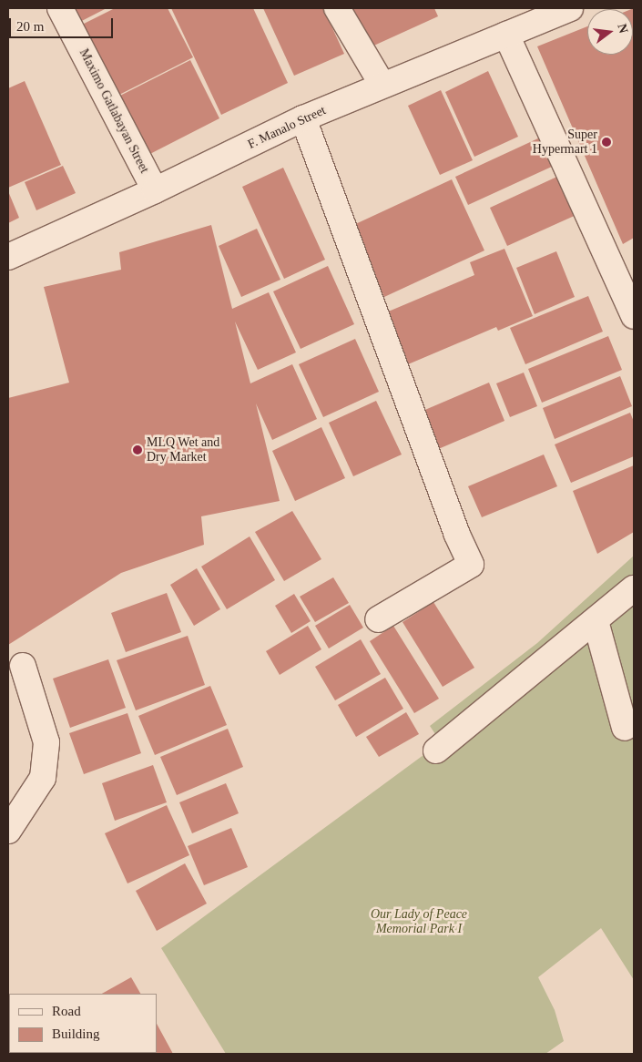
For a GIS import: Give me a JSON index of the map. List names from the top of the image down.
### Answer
{
  "streets": {
    "street": ["Maximo Gatlabayan Street", "F. Manalo Street"]
  },
  "crossings": [
    ["Maximo Gatlabayan Street", "F. Manalo Street"]
  ],
  "parks": ["Our Lady of Peace Memorial Park I"],
  "places": ["Super Hypermart 1", "MLQ Wet and Dry Market"],
  "legend": ["Road", "Building"],
  "scale_bar": "20 m",
  "north": "right"
}
